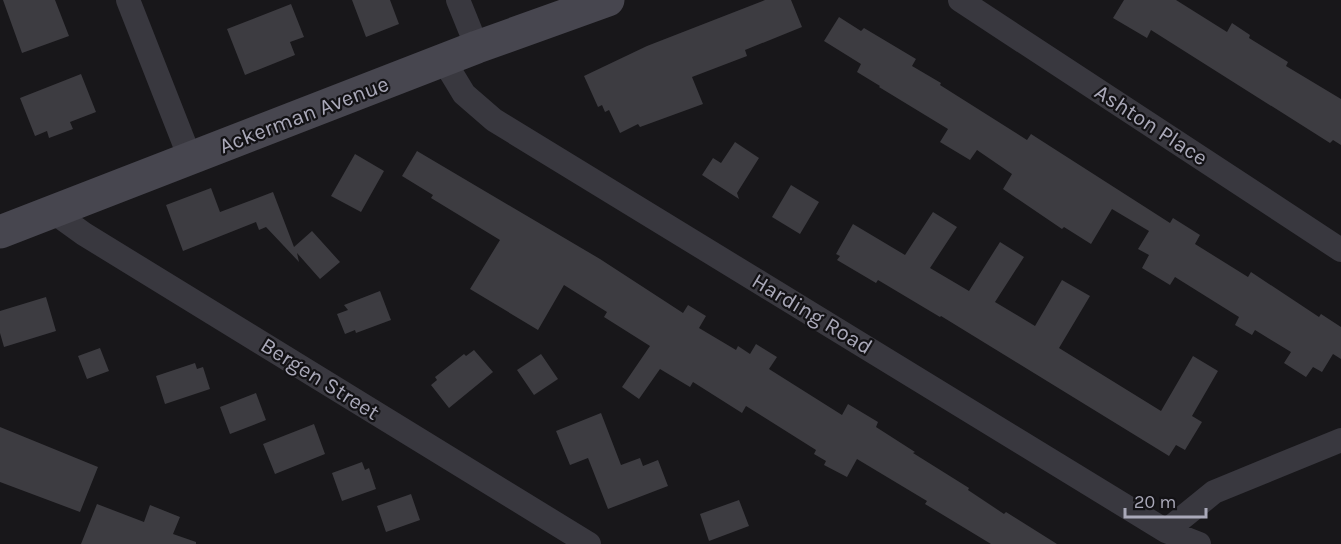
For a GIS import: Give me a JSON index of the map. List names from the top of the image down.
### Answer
{
  "streets": {
    "street": [
      "Ackerman Avenue",
      "Ashton Place",
      "Harding Road",
      "Bergen Street"
    ]
  },
  "crossings": [
    ["Ackerman Avenue", "Harding Road"],
    ["Ackerman Avenue", "Bergen Street"]
  ],
  "scale_bar": "20 m"
}
